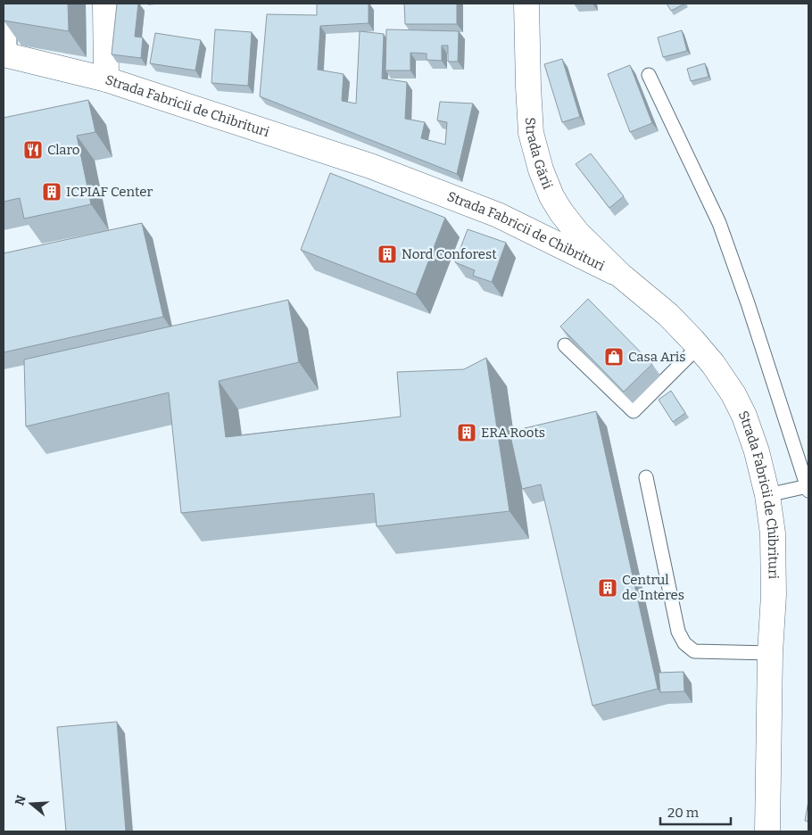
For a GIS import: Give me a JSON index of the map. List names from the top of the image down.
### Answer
{
  "streets": {
    "street": ["Strada Fabricii de Chibrituri", "Strada Gării"]
  },
  "crossings": [
    ["Strada Fabricii de Chibrituri", "Strada Gării"]
  ],
  "places": {
    "restaurant": ["Claro"],
    "building": [
      "ICPIAF Center",
      "Nord Conforest",
      "ERA Roots",
      "Centrul de Interes"
    ],
    "shop": ["Casa Aris"]
  },
  "scale_bar": "20 m",
  "north": "left"
}
